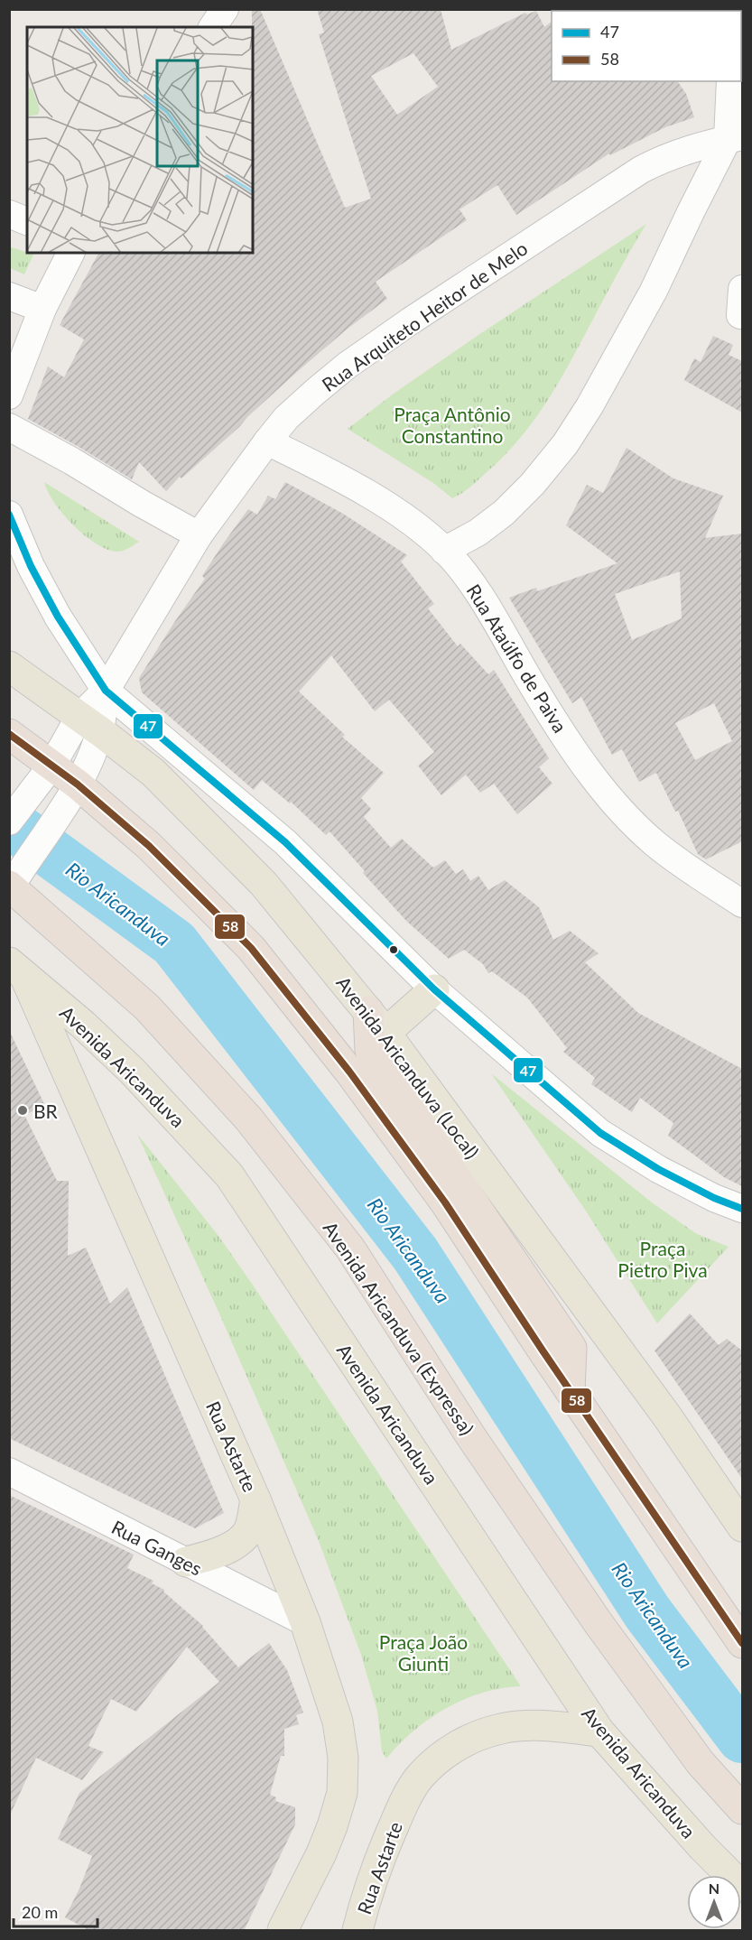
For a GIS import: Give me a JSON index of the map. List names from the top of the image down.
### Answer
{
  "streets": {
    "highway": ["Avenida Aricanduva (Expressa)"],
    "main road": ["Avenida Aricanduva", "Avenida Aricanduva (Local)", "Rua Astarte"],
    "street": ["Rua Arquiteto Heitor de Melo", "Rua Ataúlfo de Paiva", "Rua Ganges"]
  },
  "crossings": [
    ["Rua Arquiteto Heitor de Melo", "Rua Ataúlfo de Paiva"],
    ["Rua Arquiteto Heitor de Melo", "Avenida Aricanduva (Local)"],
    ["Rua Arquiteto Heitor de Melo", "Avenida Aricanduva (Expressa)"],
    ["Avenida Aricanduva", "Rua Astarte"],
    ["Rua Astarte", "Rua Ganges"]
  ],
  "water": ["Rio Aricanduva"],
  "parks": ["Praça Antônio Constantino", "Praça Pietro Piva", "Praça João Giunti"],
  "places": ["BR"],
  "lines": ["transit line 47", "transit line 58"],
  "legend": ["47", "58"],
  "scale_bar": "20 m",
  "north": "top"
}
